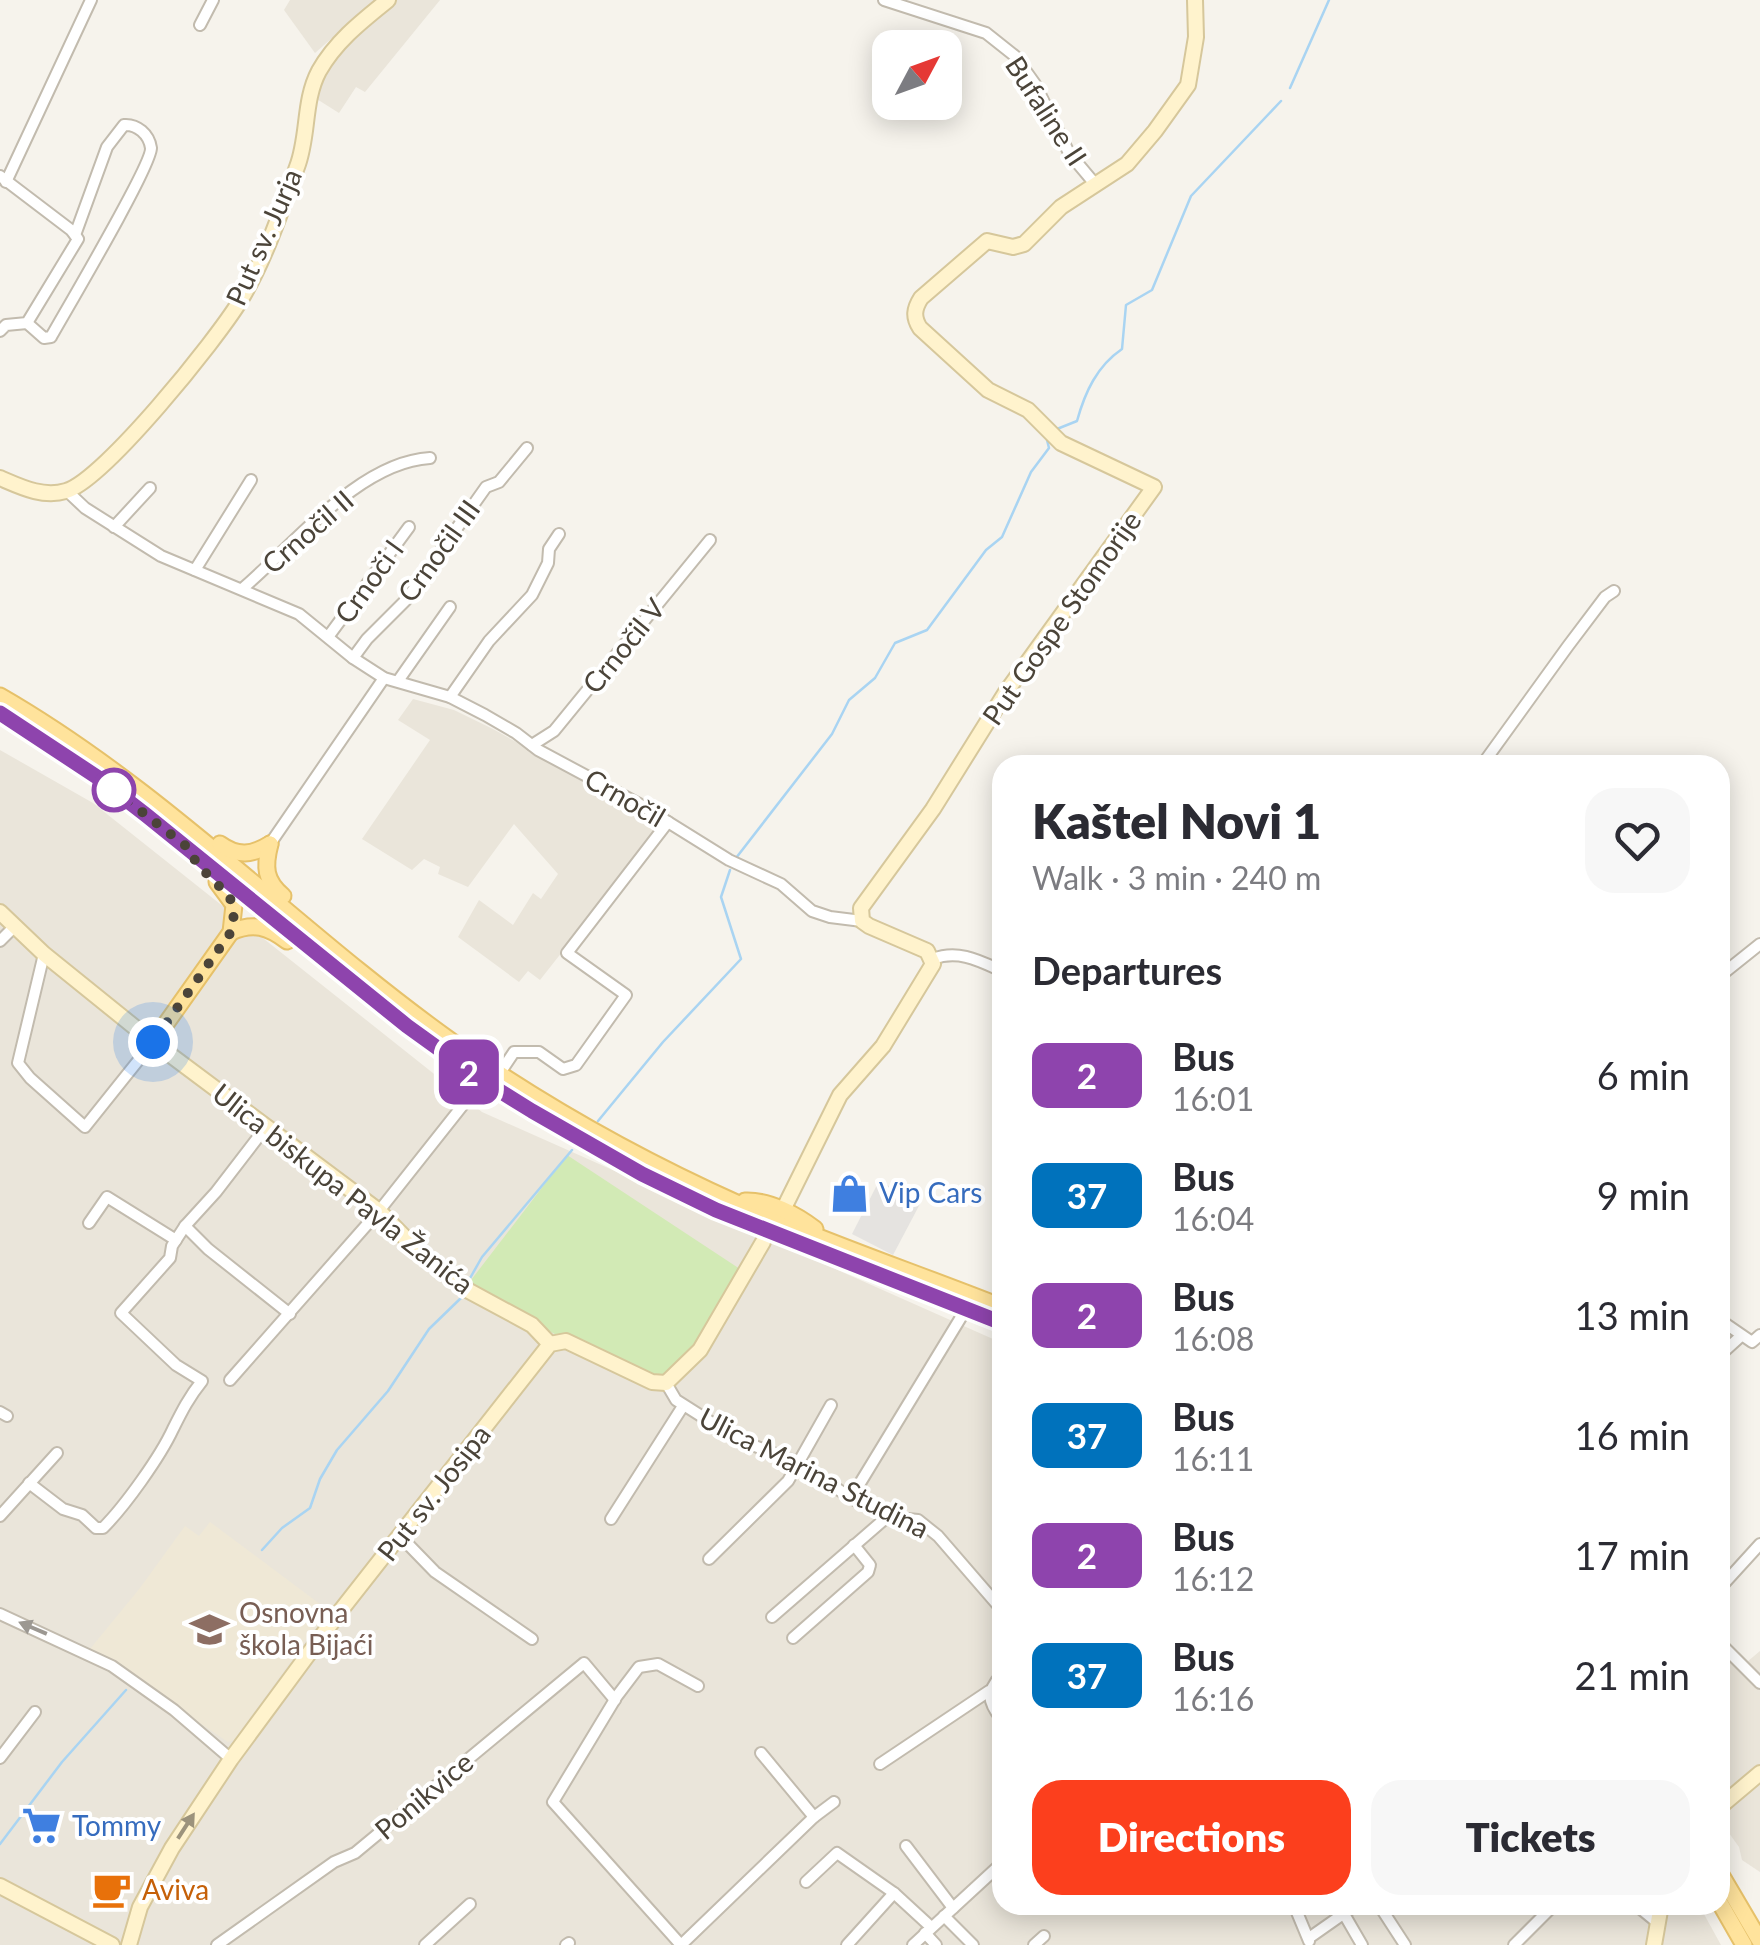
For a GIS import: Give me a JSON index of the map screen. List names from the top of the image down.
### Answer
{
  "streets": {
    "street": [
      "Bufaline II",
      "Put sv. Jurja",
      "Crnočil II",
      "Crnočil III",
      "Crnoči l",
      "Put Gospe Stomorije",
      "Crnočil V",
      "Crnočil",
      "Ulica biskupa Pavla Žanića",
      "Ulica Marina Studina",
      "Put sv. Josipa",
      "Ponikvice"
    ]
  },
  "crossings": [
    ["Bufaline II", "Put Gospe Stomorije"],
    ["Put sv. Jurja", "Crnoči l"],
    ["Crnočil II", "Crnoči l"],
    ["Crnočil III", "Crnoči l"],
    ["Crnoči l", "Crnočil"],
    ["Put Gospe Stomorije", "Crnočil"],
    ["Crnočil V", "Crnočil"],
    ["Ulica biskupa Pavla Žanića", "Put sv. Josipa"]
  ],
  "places": {
    "shop": ["Vip Cars"],
    "school or university": ["Osnovna škola Bijaći"],
    "supermarket": ["Tommy"],
    "cafe": ["Aviva"]
  },
  "lines": ["bus line 2"],
  "north": "top right",
  "page": {
    "on_map": "2",
    "heading": [
      ["Kaštel Novi 1", "Walk · 3 min · 240 m"],
      "Departures"
    ],
    "list": [
      {
        "mark": "2",
        "name": "Bus",
        "note": "16:01",
        "value": "6 min"
      },
      {
        "mark": "37",
        "name": "Bus",
        "note": "16:04",
        "value": "9 min"
      },
      {
        "mark": "2",
        "name": "Bus",
        "note": "16:08",
        "value": "13 min"
      },
      {
        "mark": "37",
        "name": "Bus",
        "note": "16:11",
        "value": "16 min"
      },
      {
        "mark": "2",
        "name": "Bus",
        "note": "16:12",
        "value": "17 min"
      },
      {
        "mark": "37",
        "name": "Bus",
        "note": "16:16",
        "value": "21 min"
      }
    ],
    "buttons": ["Directions", "Tickets"]
  }
}
